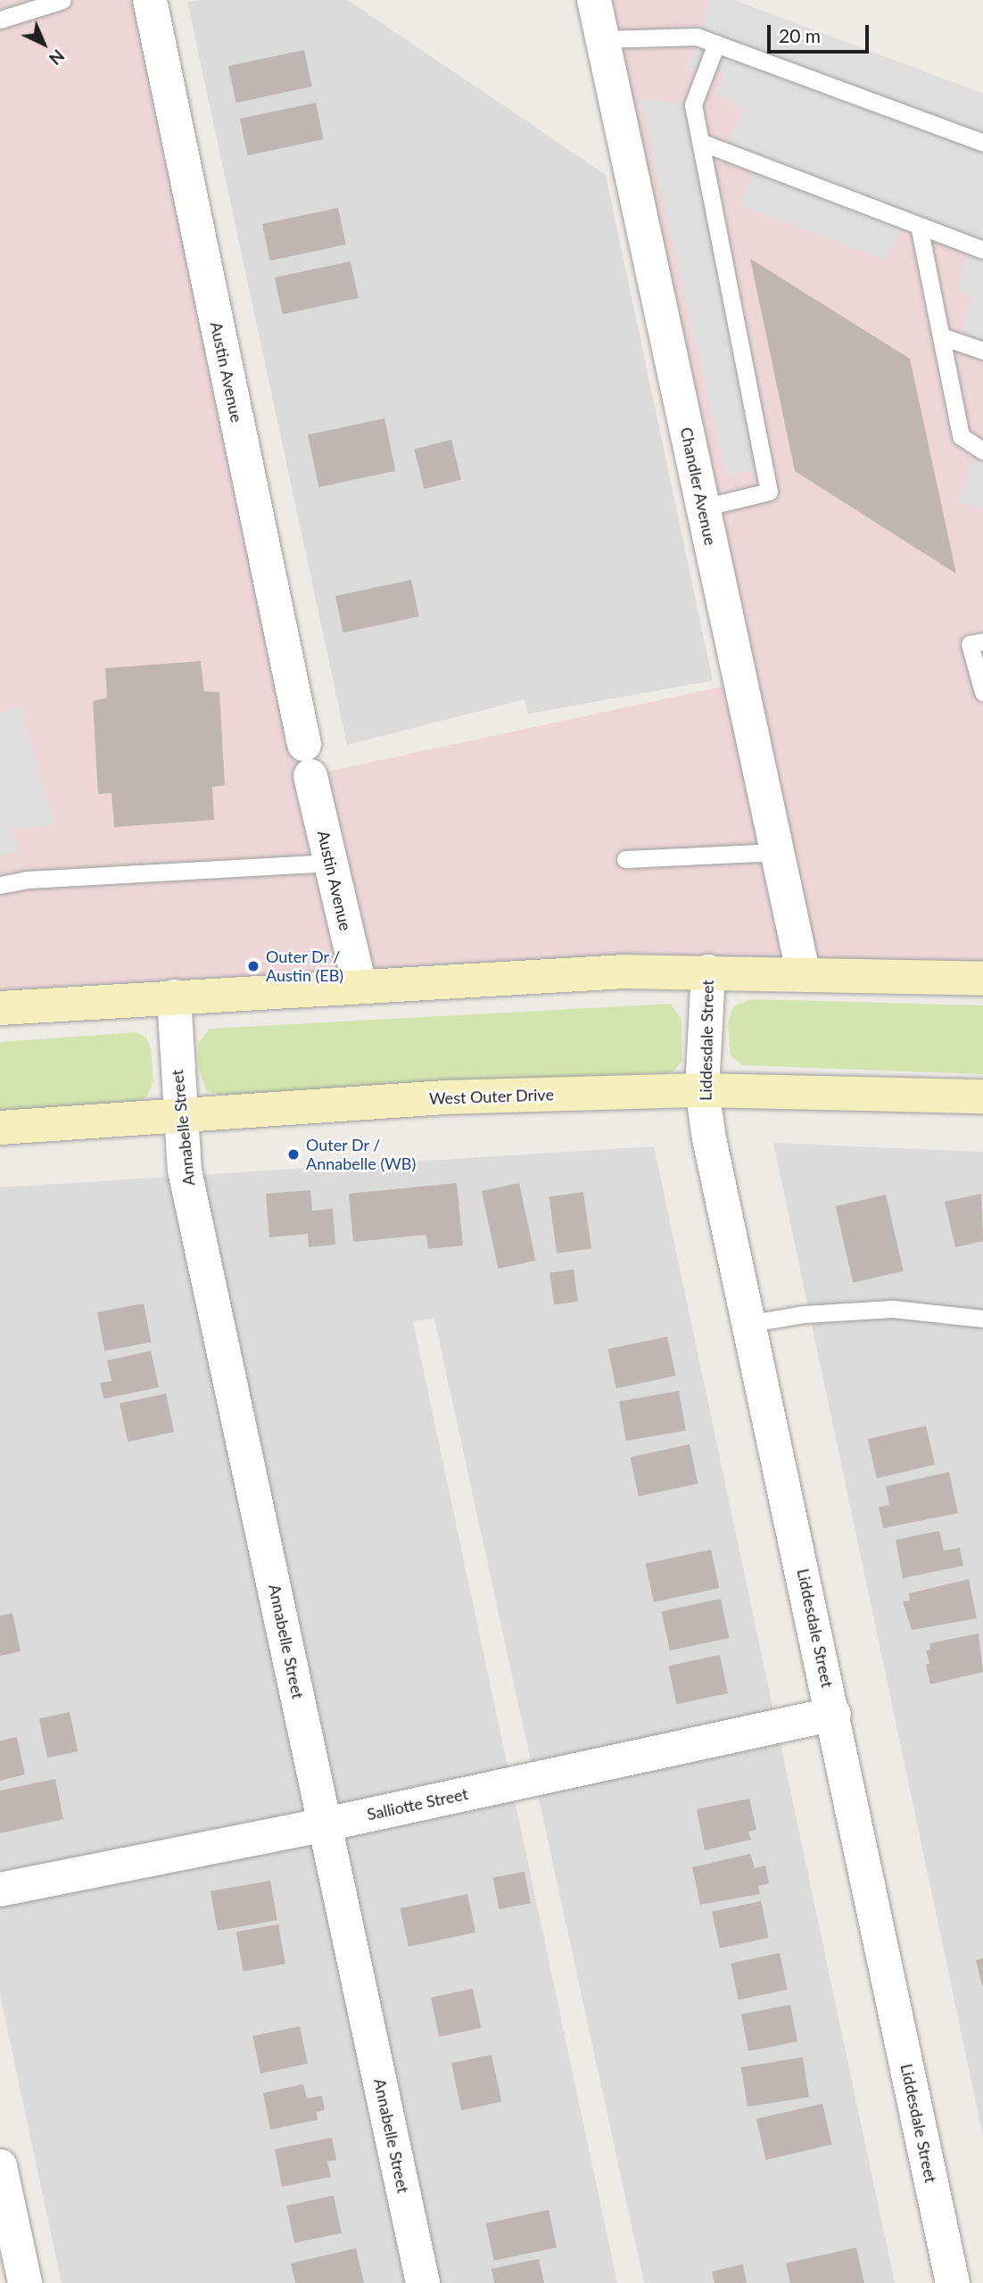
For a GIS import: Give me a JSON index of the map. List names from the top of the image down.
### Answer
{
  "streets": {
    "main road": ["West Outer Drive"],
    "street": [
      "Austin Avenue",
      "Chandler Avenue",
      "Liddesdale Street",
      "Annabelle Street",
      "Salliotte Street"
    ]
  },
  "crossings": [
    ["Liddesdale Street", "West Outer Drive"],
    ["Liddesdale Street", "Salliotte Street"],
    ["West Outer Drive", "Annabelle Street"],
    ["Annabelle Street", "Salliotte Street"]
  ],
  "places": ["Outer Dr / Austin (EB)", "Outer Dr / Annabelle (WB)"],
  "scale_bar": "20 m",
  "north": "bottom right"
}
